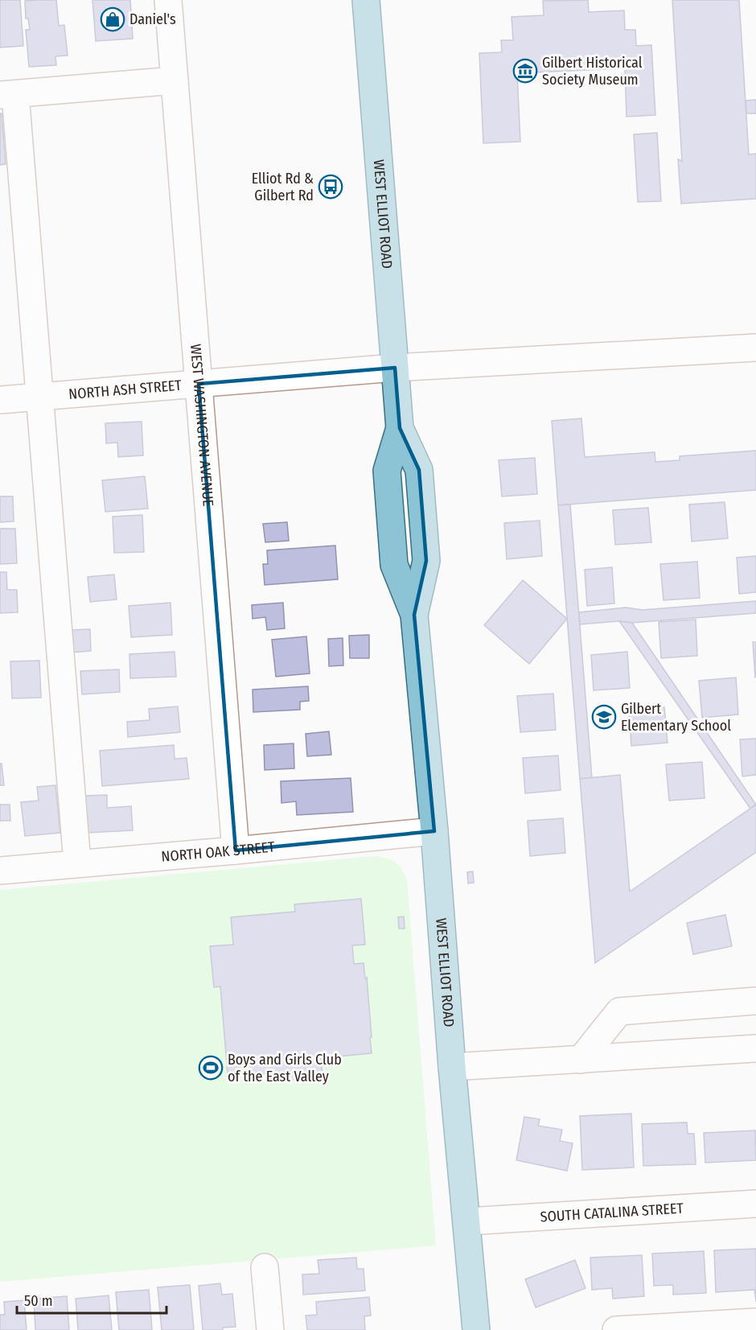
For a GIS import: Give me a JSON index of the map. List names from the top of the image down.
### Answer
{
  "streets": {
    "main road": ["WEST ELLIOT ROAD"],
    "street": [
      "NORTH ASH STREET",
      "WEST WASHINGTON AVENUE",
      "NORTH OAK STREET",
      "SOUTH CATALINA STREET"
    ]
  },
  "crossings": [
    ["WEST ELLIOT ROAD", "NORTH ASH STREET"],
    ["WEST ELLIOT ROAD", "NORTH OAK STREET"],
    ["WEST ELLIOT ROAD", "SOUTH CATALINA STREET"],
    ["NORTH ASH STREET", "WEST WASHINGTON AVENUE"],
    ["WEST WASHINGTON AVENUE", "NORTH OAK STREET"]
  ],
  "places": {
    "shop": ["Daniel's"],
    "museum": ["Gilbert Historical Society Museum"],
    "bus stop": ["Elliot Rd & Gilbert Rd"],
    "school or university": ["Gilbert Elementary School"],
    "sports": ["Boys and Girls Club of the East Valley"]
  },
  "scale_bar": "50 m"
}
